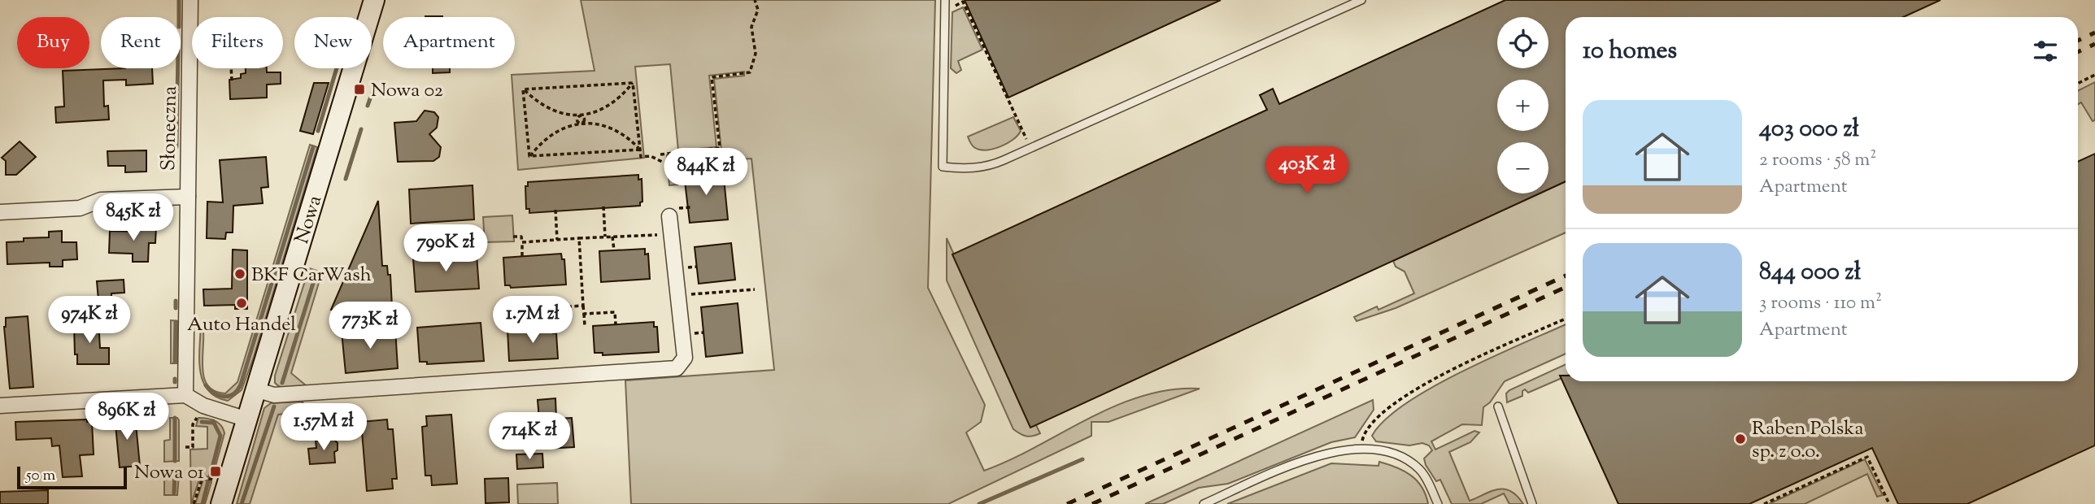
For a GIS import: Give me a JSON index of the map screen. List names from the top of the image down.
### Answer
{
  "streets": {
    "main road": ["Nowa"],
    "street": ["Słoneczna"]
  },
  "places": {
    "transit": ["Nowa 02", "Nowa 01"],
    "other": ["BKF CarWash", "Auto Handel", "Raben Polska sp. z o.o."]
  },
  "scale_bar": "50 m",
  "page": {
    "map_buttons": ["+", "−"],
    "chip": [
      "Buy",
      "Rent",
      "Filters",
      "New",
      "Apartment"
    ],
    "heading": "10 homes",
    "list": [
      {
        "name": "403 000 zł",
        "note": "2 rooms · 58 m² · Apartment"
      },
      {
        "name": "844 000 zł",
        "note": "3 rooms · 110 m² · Apartment"
      }
    ],
    "price": [
      "403K zł",
      "844K zł",
      "845K zł",
      "790K zł",
      "974K zł",
      "1.7M zł",
      "773K zł",
      "896K zł",
      "1.57M zł",
      "714K zł"
    ],
    "scale": "50 m"
  }
}
